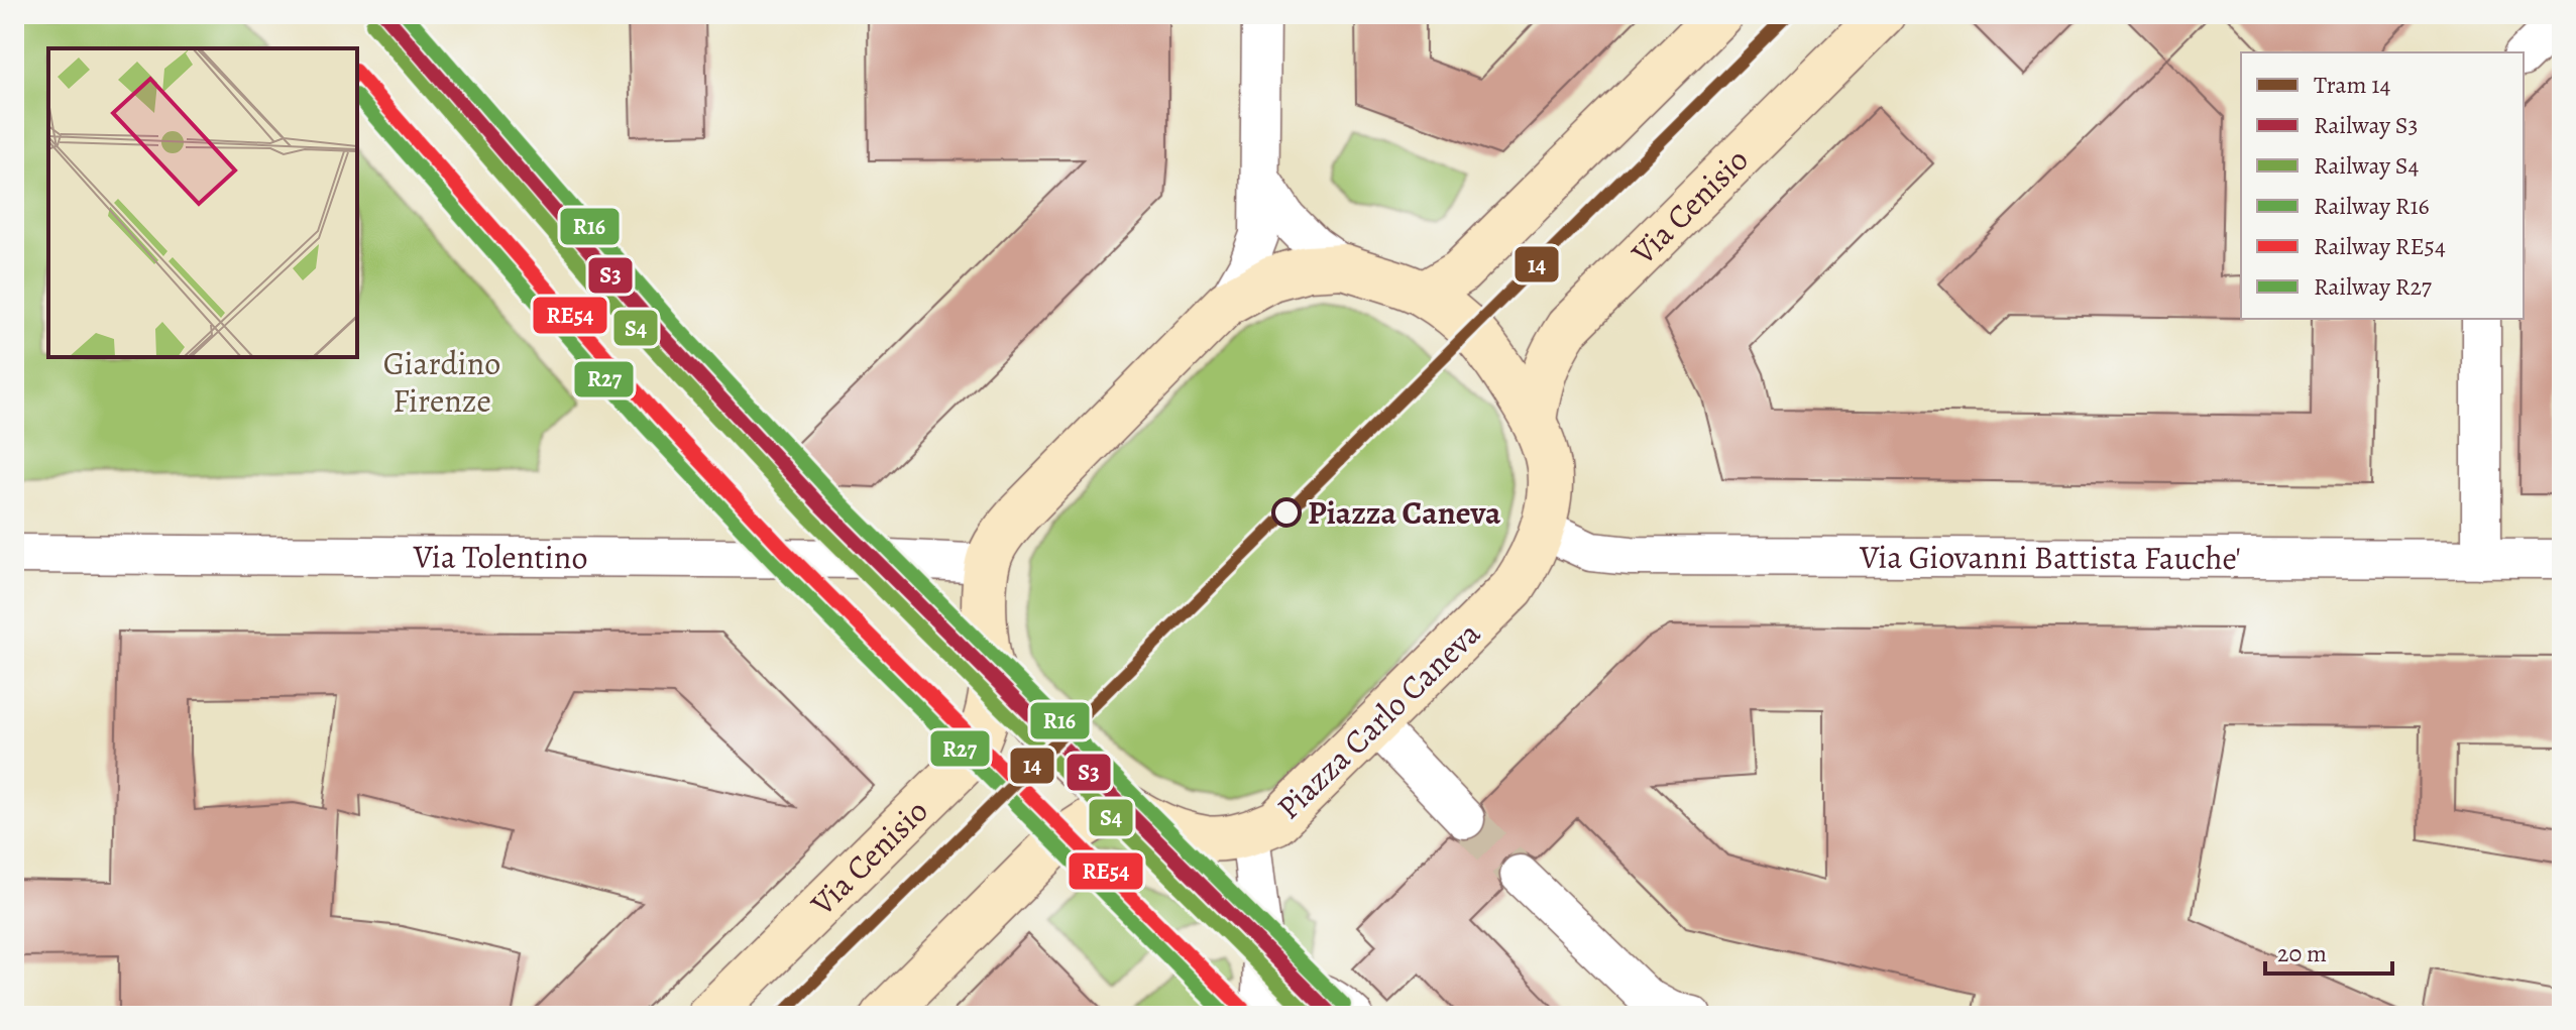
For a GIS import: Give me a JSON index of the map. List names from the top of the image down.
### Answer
{
  "streets": {
    "main road": ["Via Cenisio", "Piazza Carlo Caneva"],
    "street": ["Via Tolentino", "Via Giovanni Battista Fauche'"]
  },
  "crossings": [
    ["Via Cenisio", "Piazza Carlo Caneva"],
    ["Via Tolentino", "Piazza Carlo Caneva"],
    ["Via Giovanni Battista Fauche'", "Piazza Carlo Caneva"]
  ],
  "parks": ["Giardino Firenze"],
  "places": ["Piazza Caneva"],
  "lines": [
    "tram line 14",
    "rail line S3",
    "rail line R16",
    "rail line S4",
    "rail line RE54",
    "rail line R27"
  ],
  "legend": [
    "Tram 14",
    "Railway S3",
    "Railway S4",
    "Railway R16",
    "Railway RE54",
    "Railway R27"
  ],
  "scale_bar": "20 m"
}
